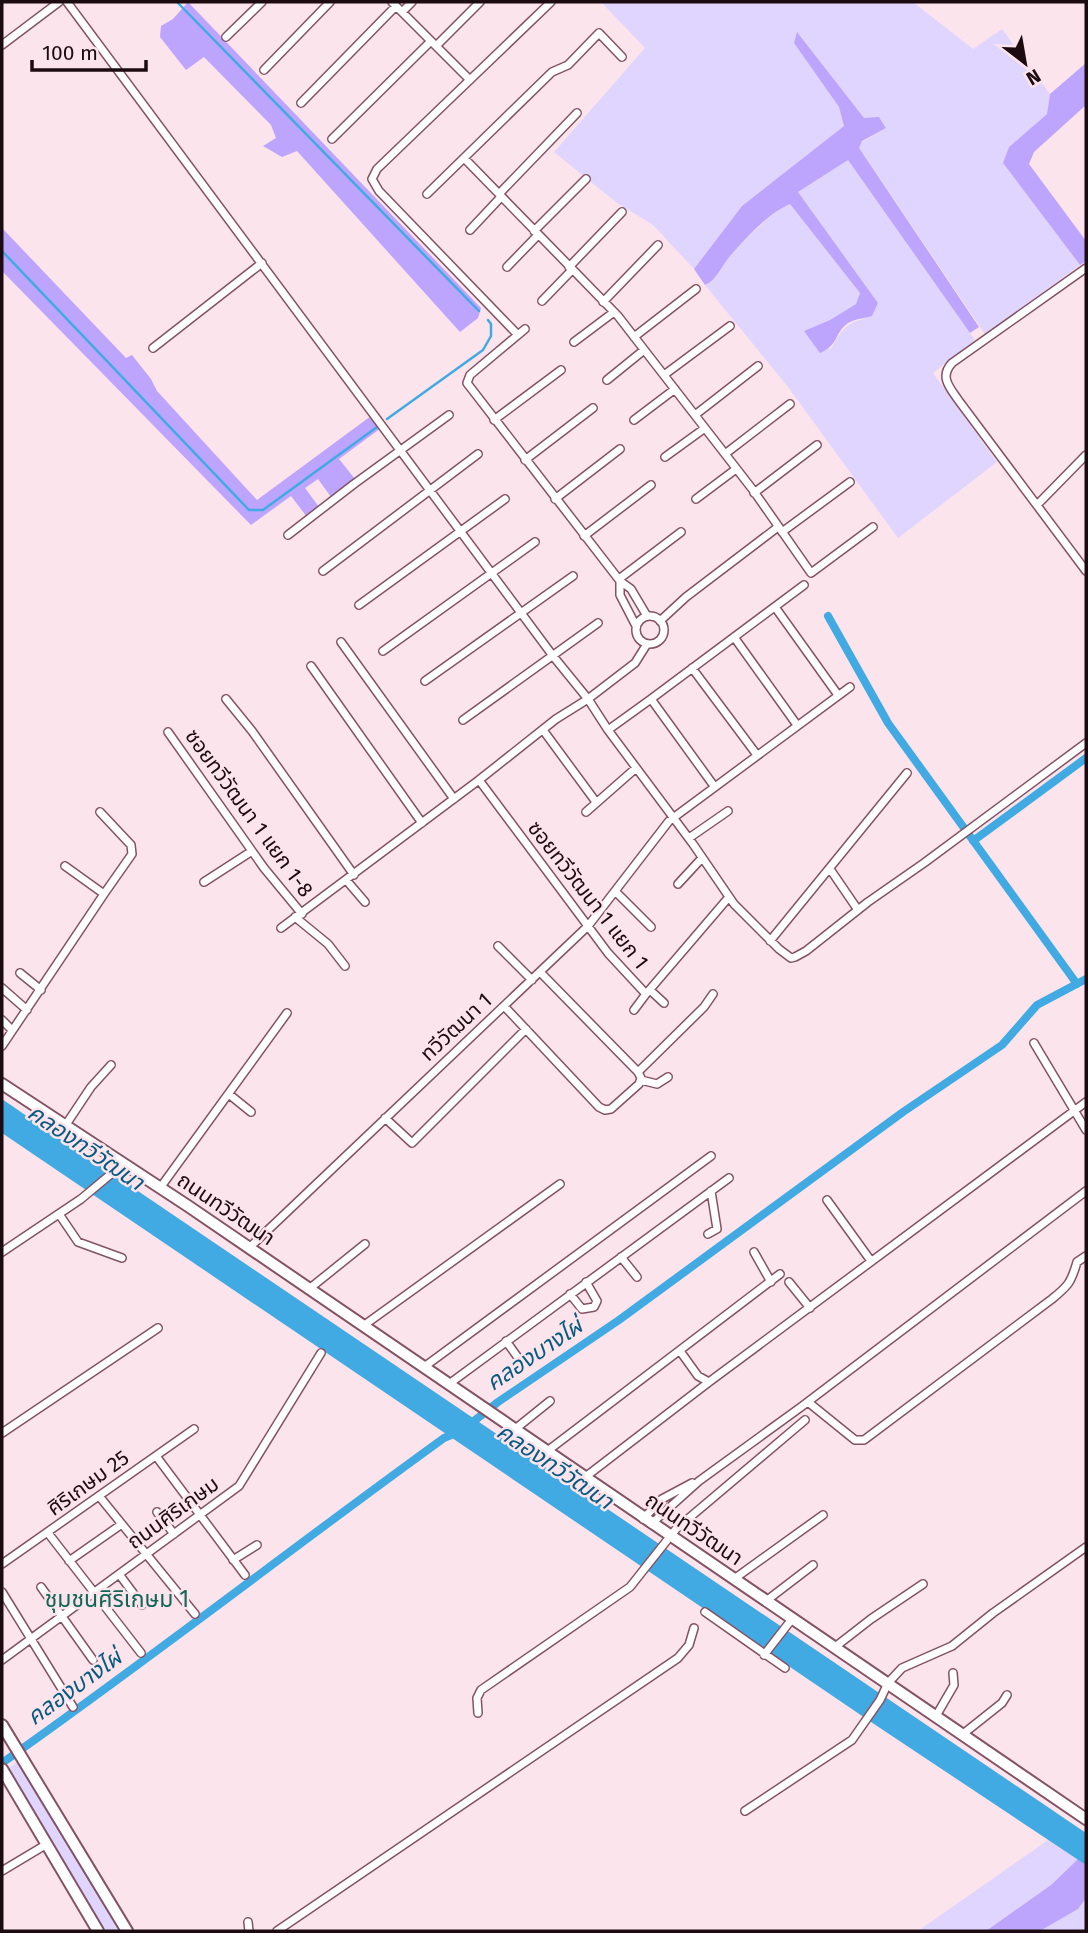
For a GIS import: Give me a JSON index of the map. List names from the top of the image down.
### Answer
{
  "streets": {
    "main road": ["ถนนทวีวัฒนา"],
    "street": [
      "ซอยทวีวัฒนา 1 แยก 1-8",
      "ซอยทวีวัฒนา 1 แยก 1",
      "ทวีวัฒนา 1",
      "ศิริเกษม 25",
      "ถนนศิริเกษม"
    ]
  },
  "crossings": [
    ["ซอยทวีวัฒนา 1 แยก 1", "ทวีวัฒนา 1"],
    ["ทวีวัฒนา 1", "ถนนทวีวัฒนา"]
  ],
  "districts": ["ชุมชนศิริเกษม 1"],
  "water": ["คลองทวีวัฒนา", "คลองบางไผ่"],
  "scale_bar": "100 m",
  "north": "bottom right"
}
